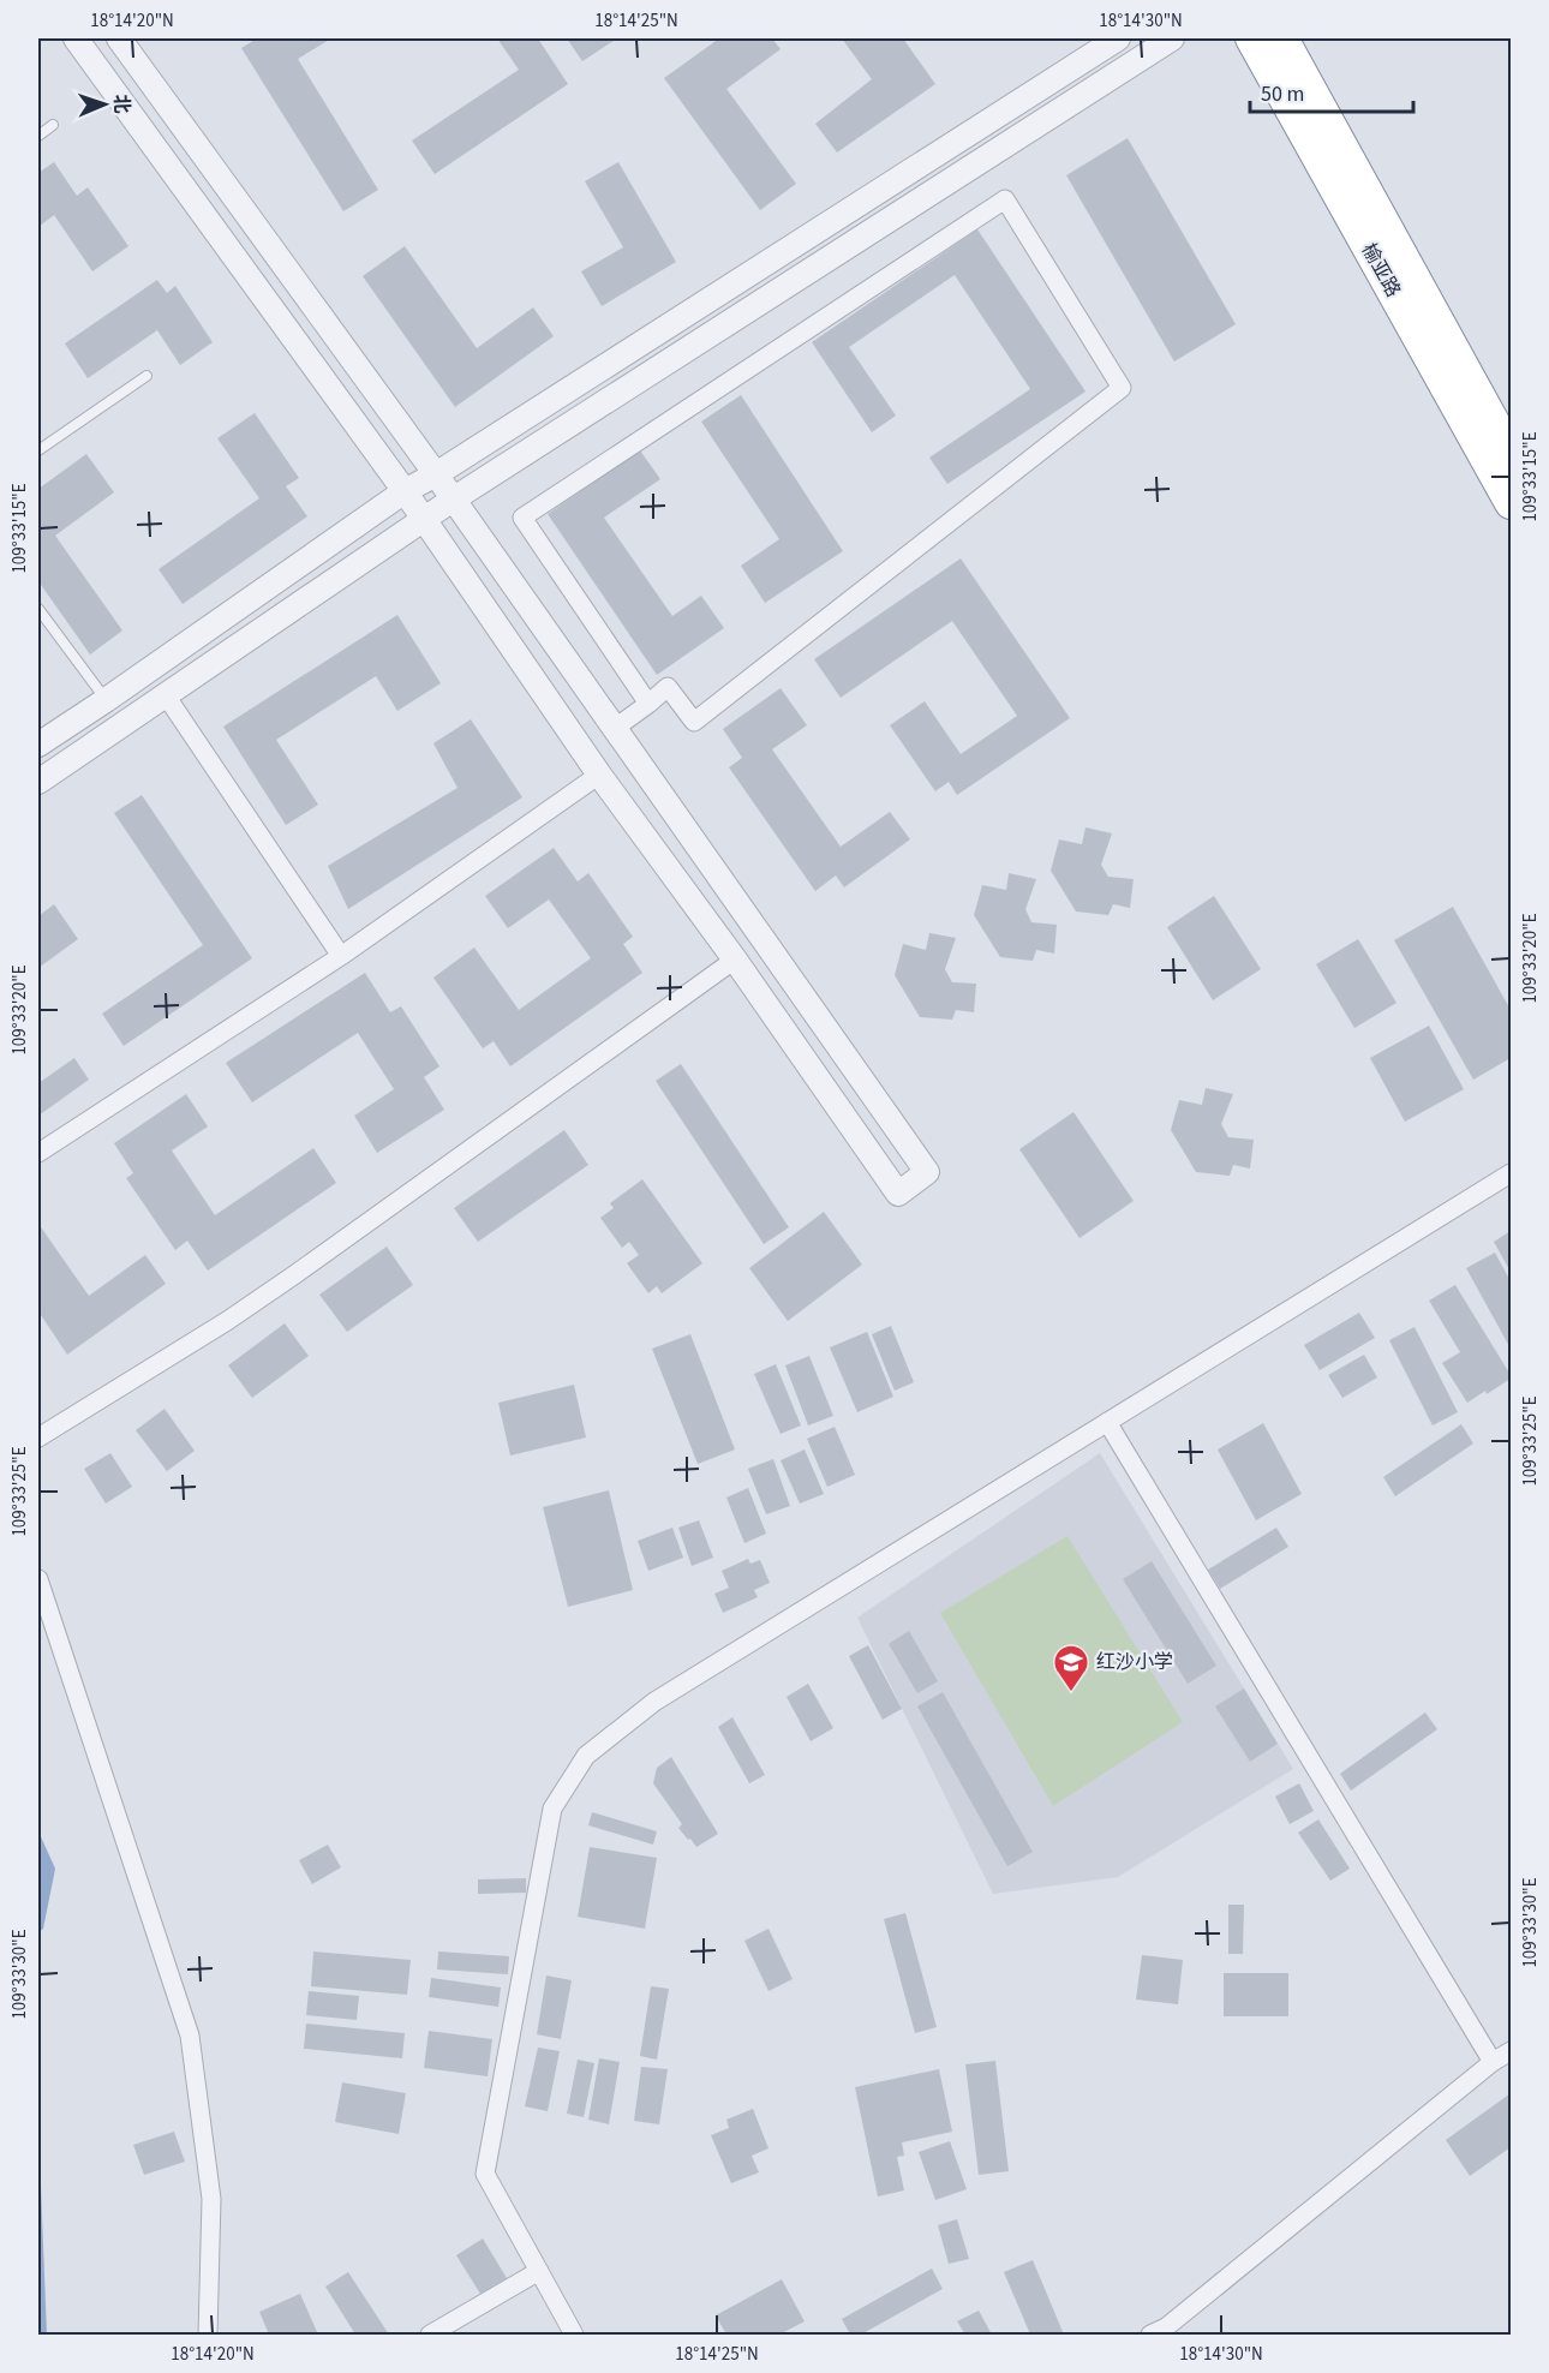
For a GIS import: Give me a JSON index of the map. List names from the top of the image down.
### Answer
{
  "streets": {
    "highway": ["榆亚路"]
  },
  "places": {
    "school or university": ["红沙小学"]
  },
  "scale_bar": "50 m",
  "north": "right",
  "coordinates": [
    "18°14'20\"N",
    "18°14'25\"N",
    "18°14'30\"N",
    "109°33'15\"E",
    "109°33'20\"E",
    "109°33'25\"E",
    "109°33'30\"E"
  ]
}
